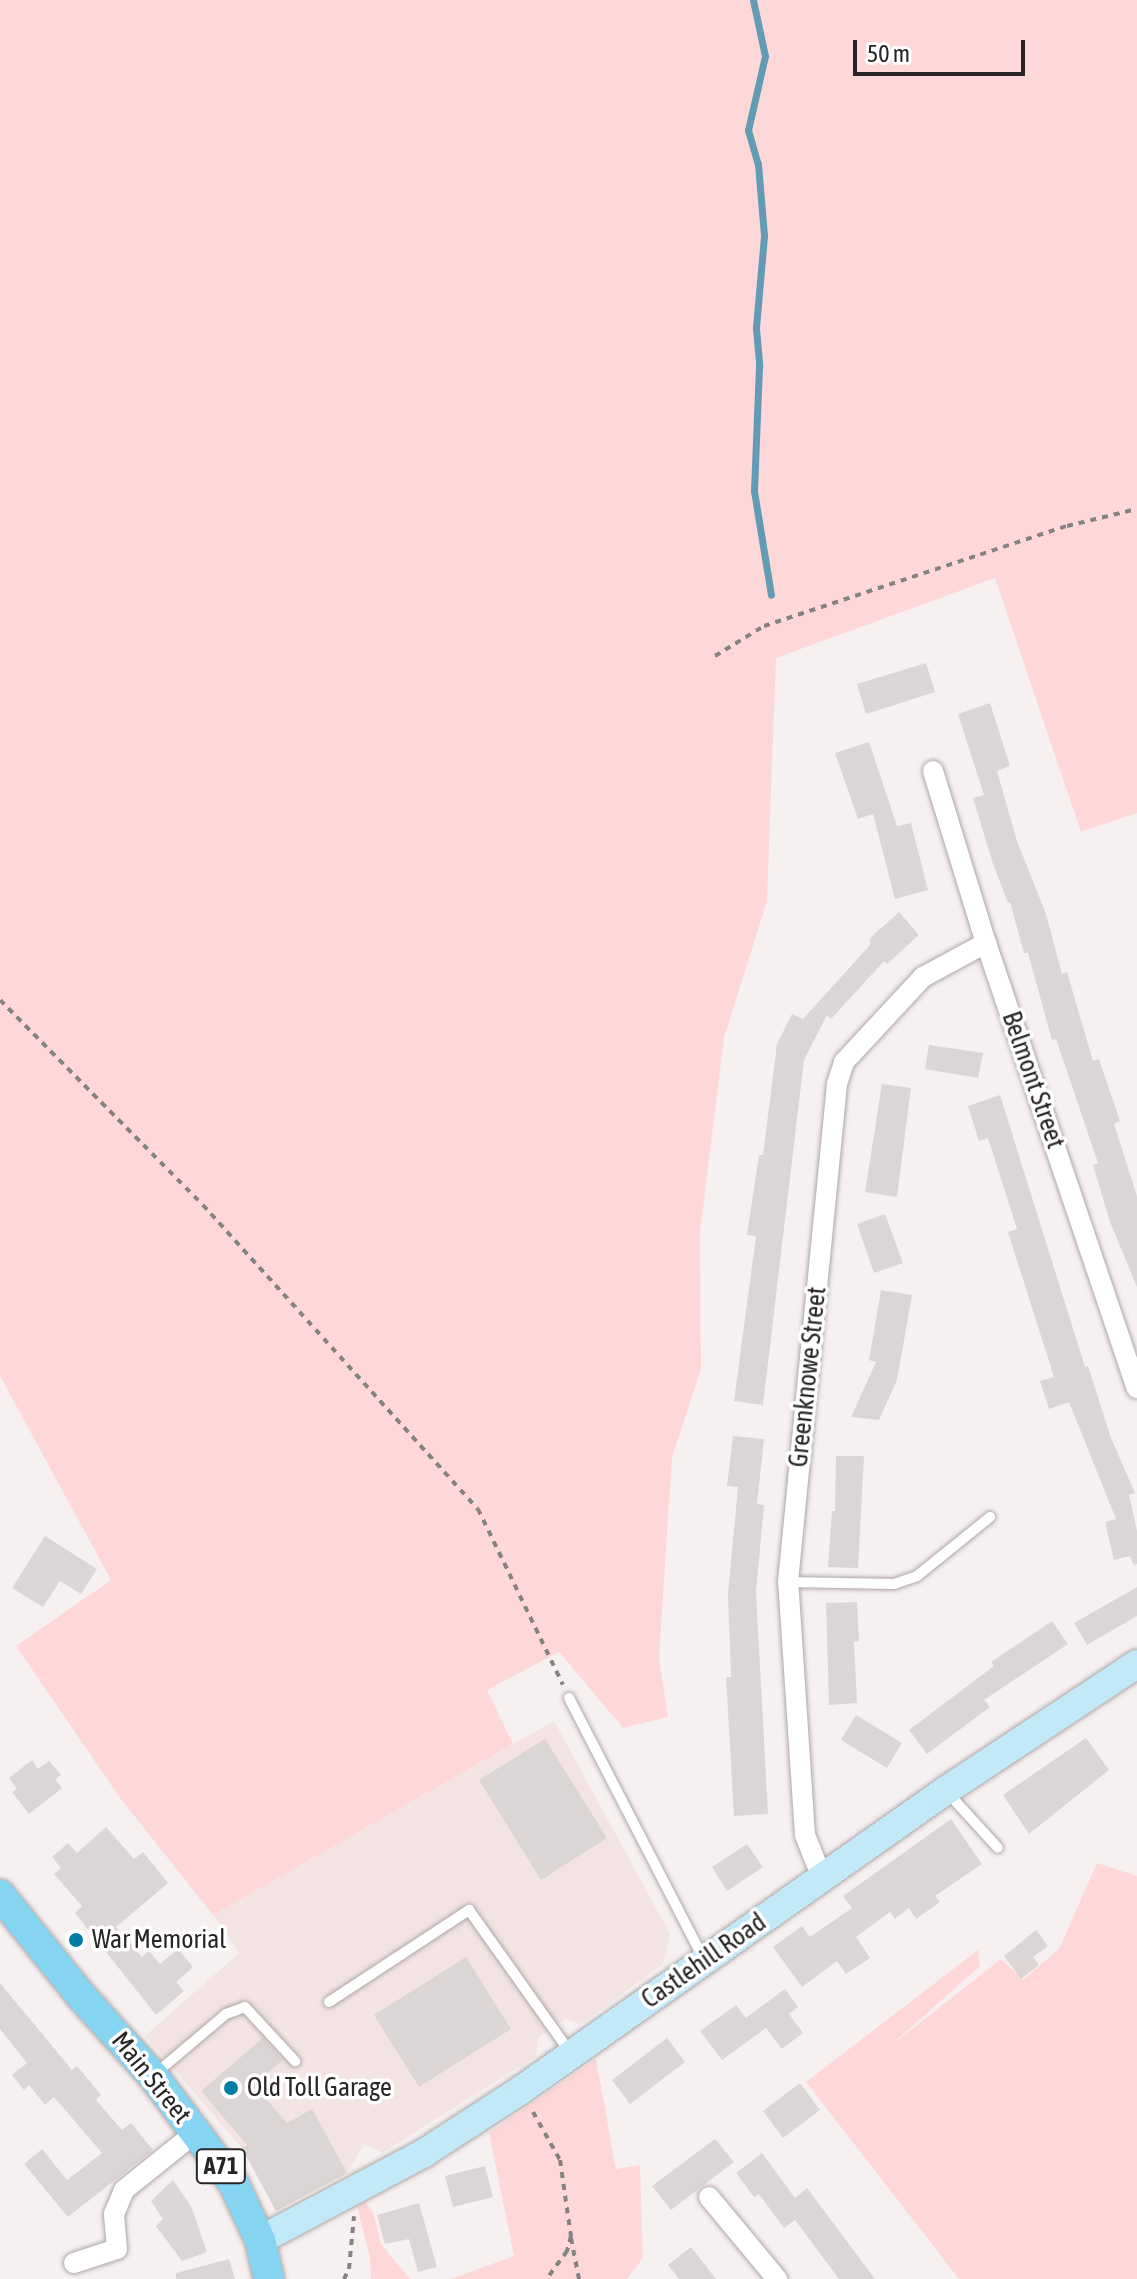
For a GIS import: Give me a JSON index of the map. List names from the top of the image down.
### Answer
{
  "streets": {
    "main road": ["Castlehill Road", "Main Street", "A71"],
    "street": ["Belmont Street", "Greenknowe Street"]
  },
  "crossings": [
    ["Belmont Street", "Greenknowe Street"],
    ["Greenknowe Street", "Castlehill Road"],
    ["Castlehill Road", "Main Street"]
  ],
  "places": ["War Memorial", "Old Toll Garage"],
  "scale_bar": "50 m"
}
